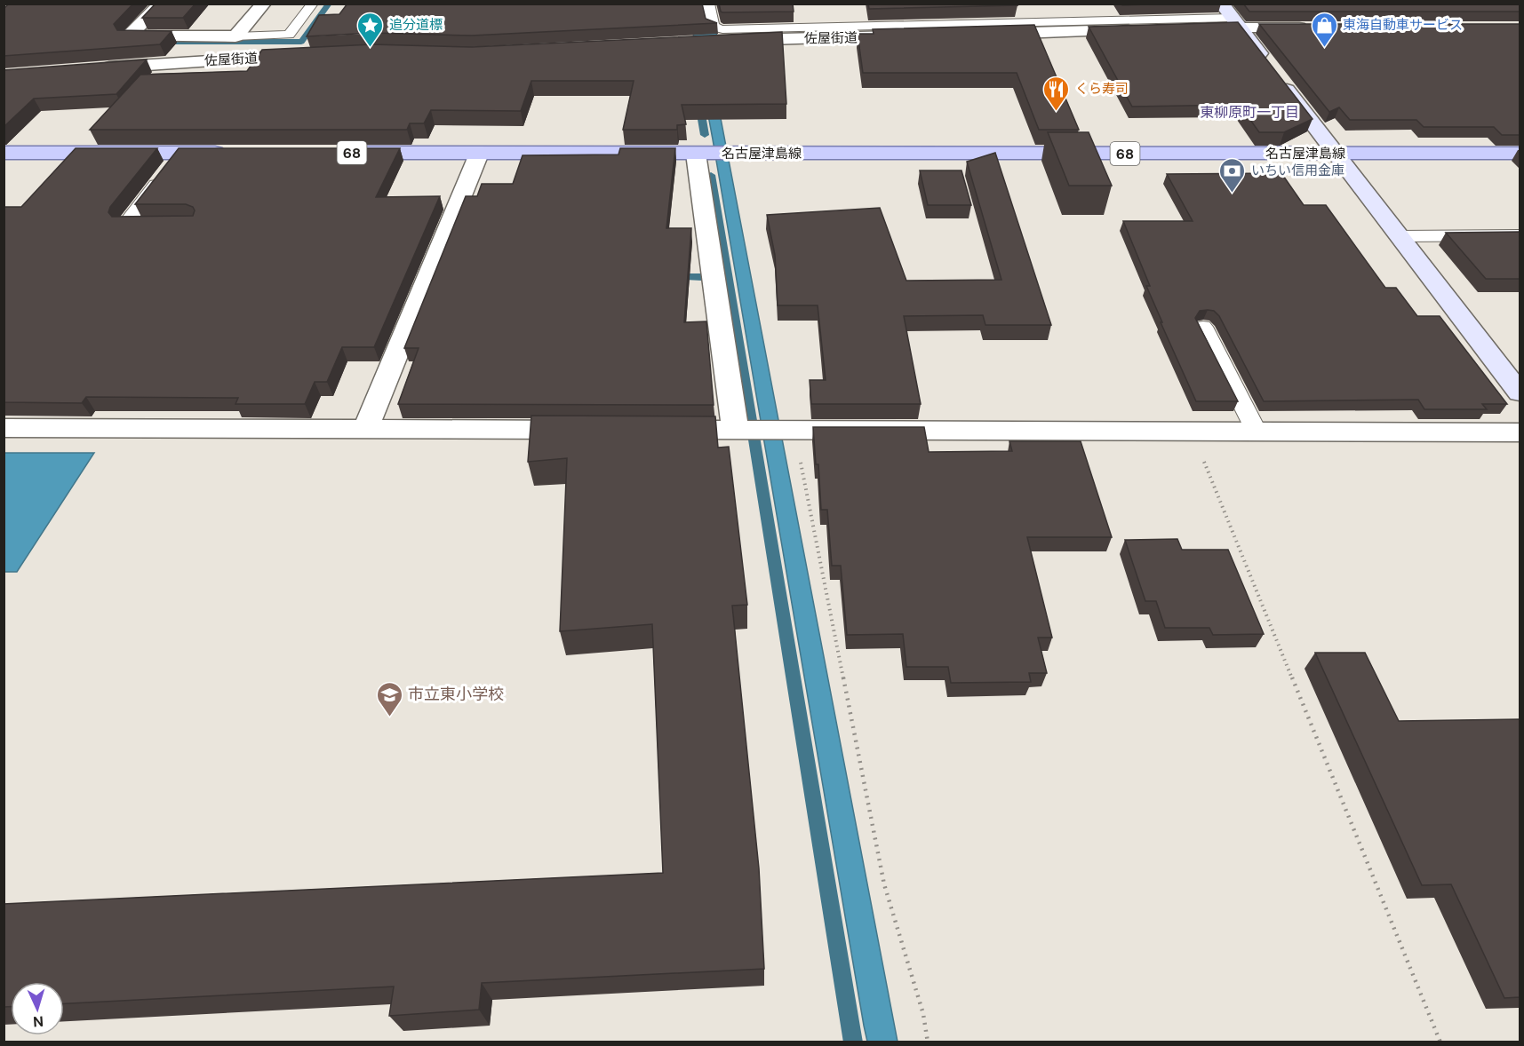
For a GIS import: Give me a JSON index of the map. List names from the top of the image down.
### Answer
{
  "streets": {
    "main road": ["68", "名古屋津島線"],
    "street": ["佐屋街道"]
  },
  "districts": ["東柳原町一丁目"],
  "places": {
    "place": ["追分道標"],
    "shop": ["東海自動車サービス"],
    "restaurant": ["くら寿司"],
    "bank": ["いちい信用金庫"],
    "school or university": ["市立東小学校"]
  },
  "north": "bottom"
}
